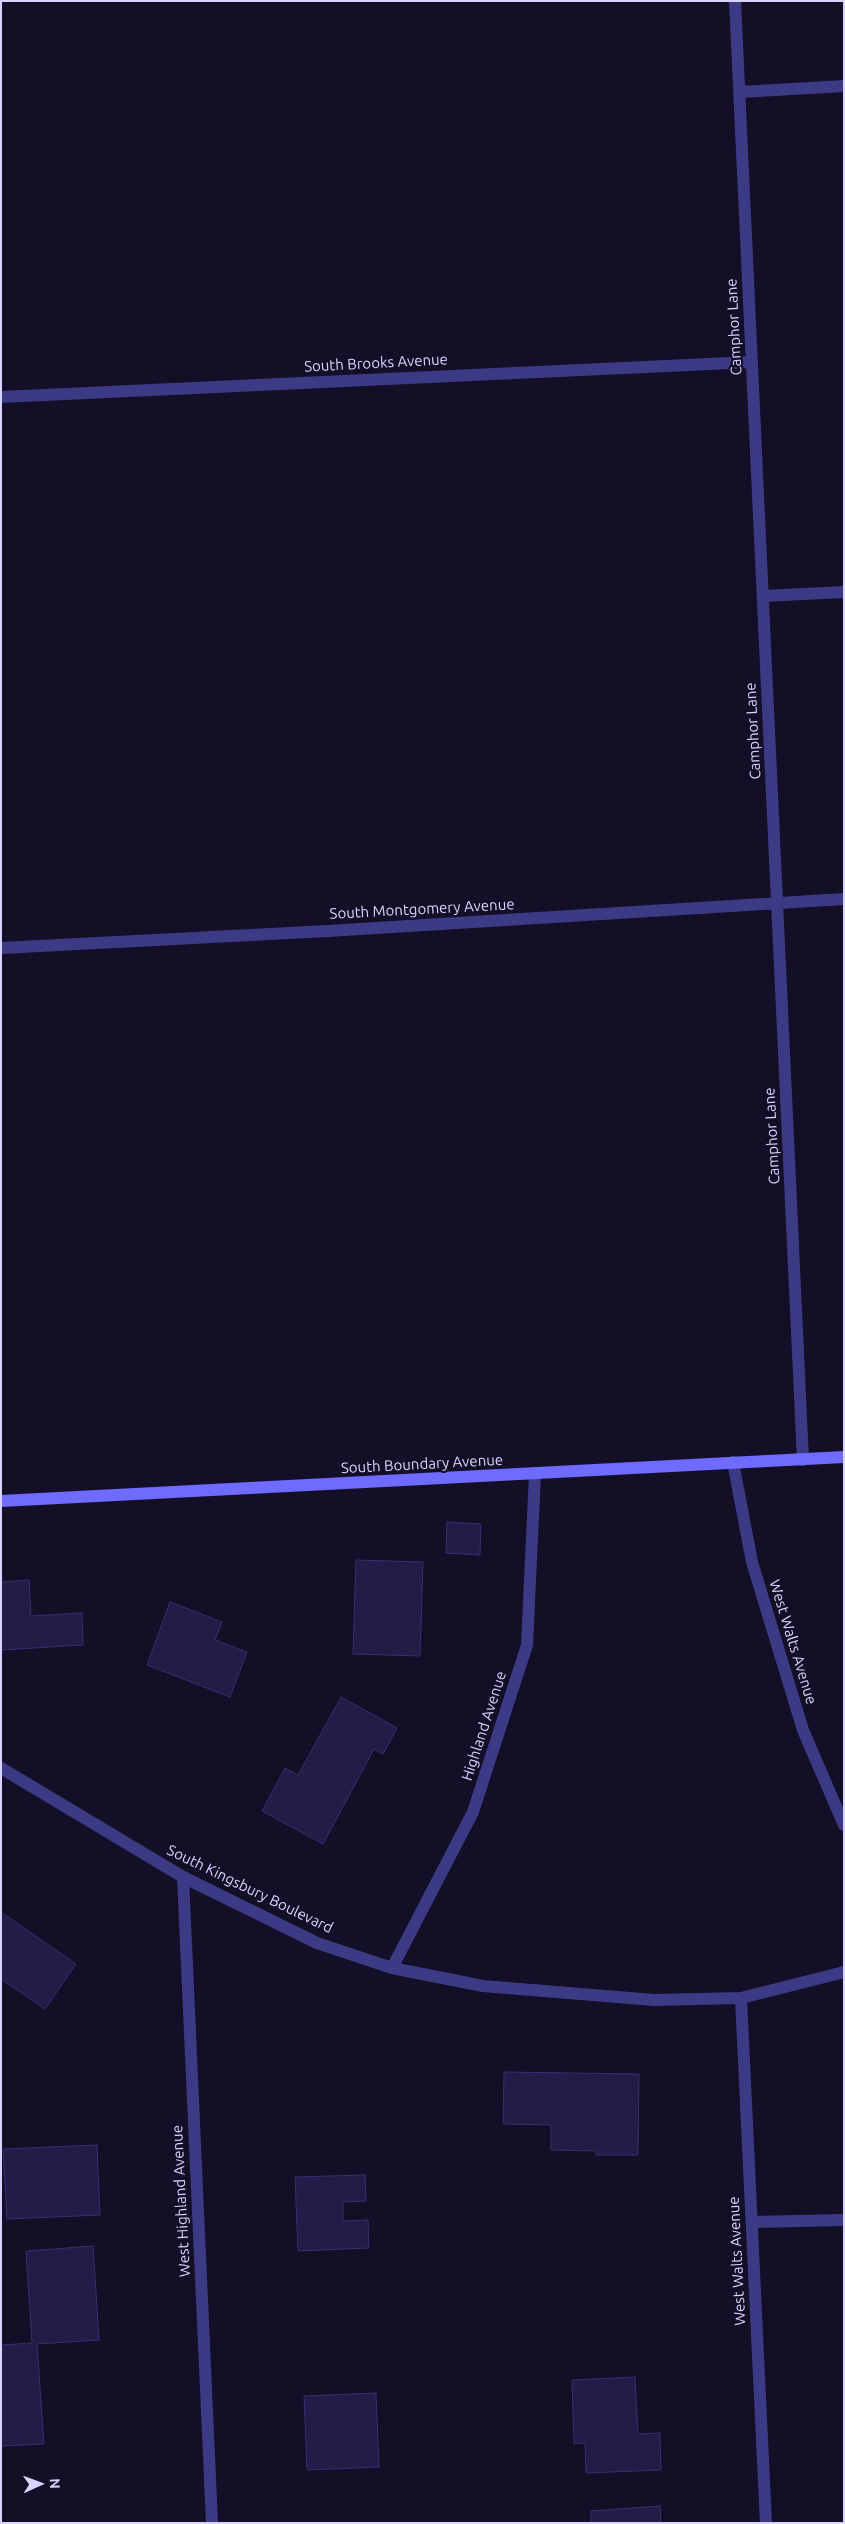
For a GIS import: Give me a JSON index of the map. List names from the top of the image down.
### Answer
{
  "streets": {
    "street": [
      "Camphor Lane",
      "South Brooks Avenue",
      "South Montgomery Avenue",
      "South Boundary Avenue",
      "West Walts Avenue",
      "Highland Avenue",
      "South Kingsbury Boulevard",
      "West Highland Avenue"
    ]
  },
  "crossings": [
    ["Camphor Lane", "South Brooks Avenue"],
    ["Camphor Lane", "South Montgomery Avenue"],
    ["Camphor Lane", "South Boundary Avenue"],
    ["South Boundary Avenue", "West Walts Avenue"],
    ["South Boundary Avenue", "Highland Avenue"],
    ["West Walts Avenue", "South Kingsbury Boulevard"],
    ["Highland Avenue", "South Kingsbury Boulevard"],
    ["South Kingsbury Boulevard", "West Highland Avenue"]
  ],
  "north": "right"
}
